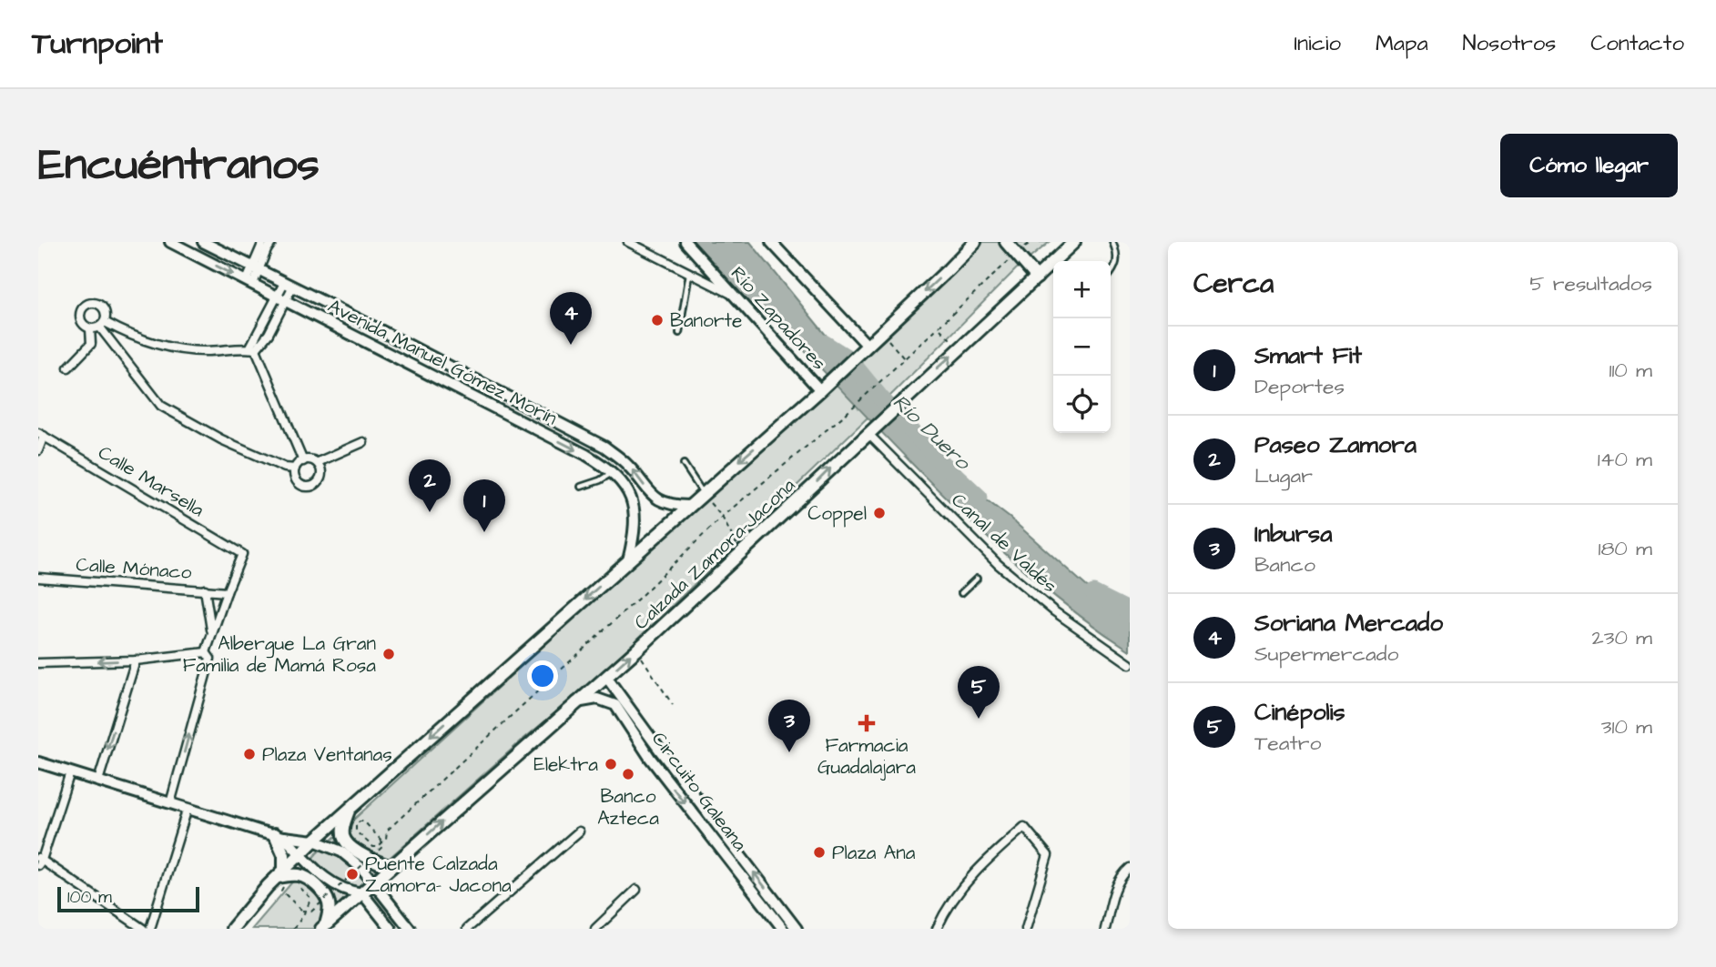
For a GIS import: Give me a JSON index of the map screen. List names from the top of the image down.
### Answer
{
  "streets": {
    "main road": ["Calzada Zamora-Jacona"],
    "street": [
      "Río Zapadores",
      "Avenida Manuel Gómez Morín",
      "Calle Marsella",
      "Canal de Valdés",
      "Calle Mónaco",
      "Circuito Galeana"
    ]
  },
  "crossings": [
    ["Calle Marsella", "Calle Mónaco"],
    ["Canal de Valdés", "Calzada Zamora-Jacona"],
    ["Calzada Zamora-Jacona", "Circuito Galeana"]
  ],
  "water": ["Río Duero"],
  "places": {
    "other": [
      "Banorte",
      "Coppel",
      "Albergue La Gran Familia de Mamá Rosa",
      "Plaza Ventanas",
      "Elektra",
      "Banco Azteca",
      "Plaza Ana",
      "Puente Calzada Zamora- Jacona"
    ],
    "health": ["Farmacia Guadalajara"]
  },
  "scale_bar": "100 m",
  "page": {
    "header": "Turnpoint",
    "nav": [
      "Inicio",
      "Mapa",
      "Nosotros",
      "Contacto"
    ],
    "buttons": "Cómo llegar",
    "title": "Encuéntranos",
    "heading": ["Cerca", "5 resultados"],
    "map_buttons": ["+", "−"],
    "pins": [
      "4",
      "2",
      "1",
      "5",
      "3"
    ],
    "list": [
      {
        "mark": "1",
        "name": "Smart Fit",
        "note": "Deportes",
        "value": "110 m"
      },
      {
        "mark": "2",
        "name": "Paseo Zamora",
        "note": "Lugar",
        "value": "140 m"
      },
      {
        "mark": "3",
        "name": "Inbursa",
        "note": "Banco",
        "value": "180 m"
      },
      {
        "mark": "4",
        "name": "Soriana Mercado",
        "note": "Supermercado",
        "value": "230 m"
      },
      {
        "mark": "5",
        "name": "Cinépolis",
        "note": "Teatro",
        "value": "310 m"
      }
    ],
    "scale": "100 m"
  }
}
